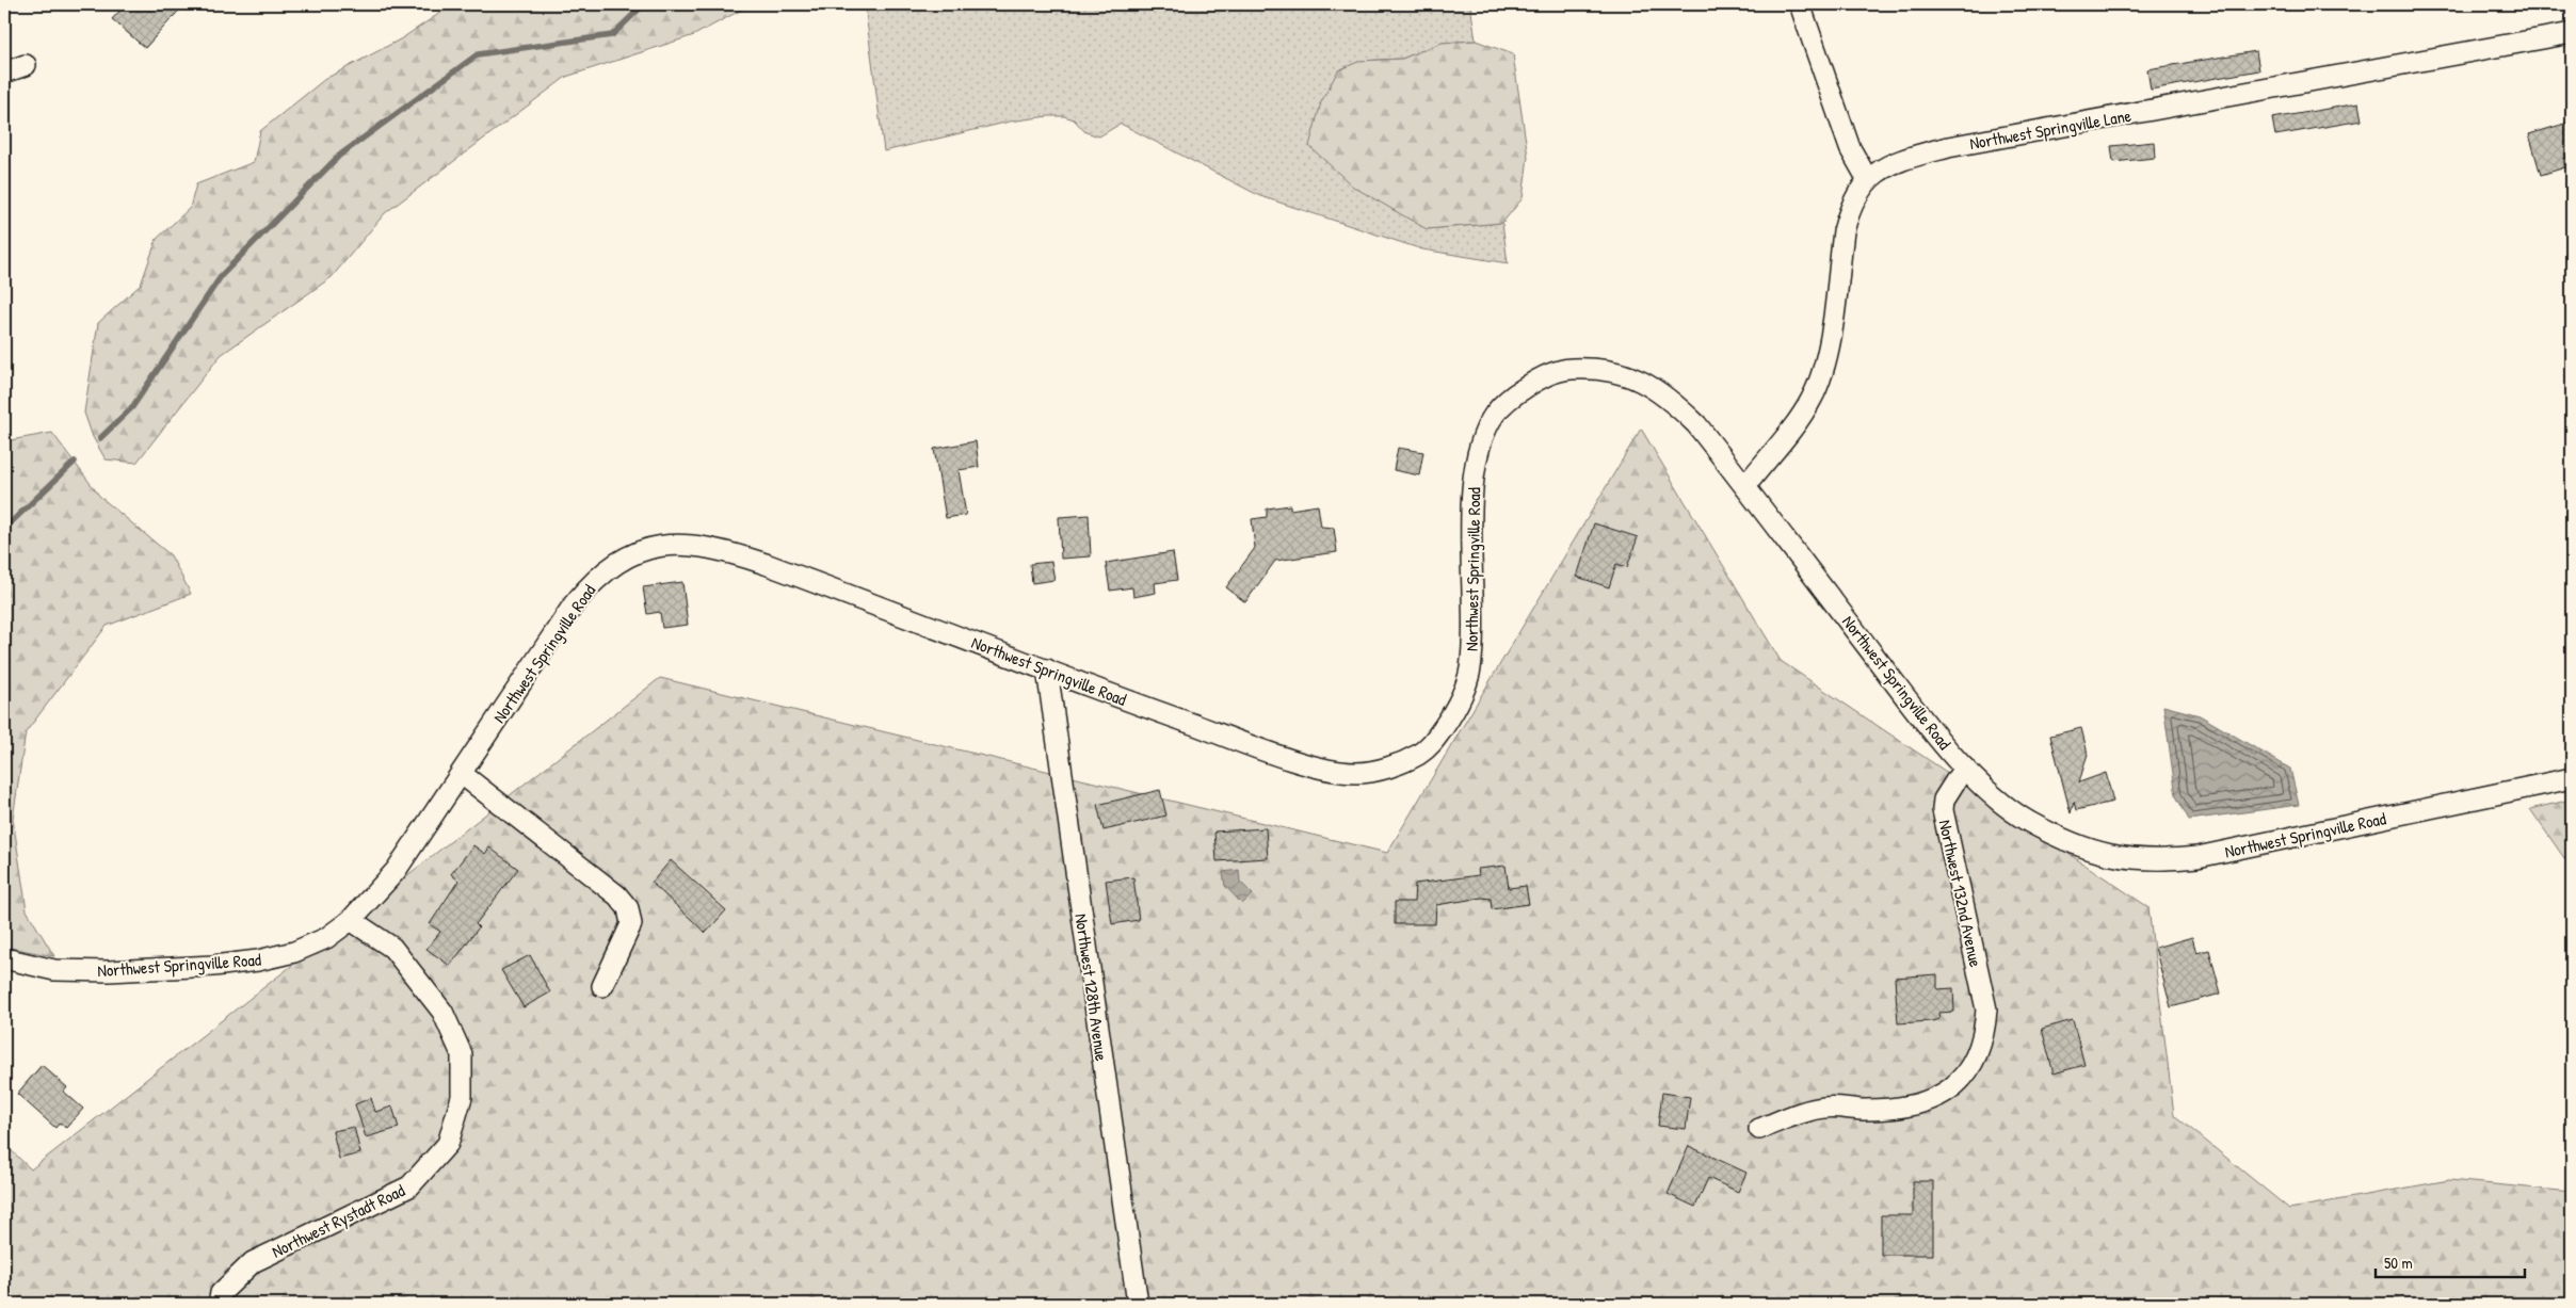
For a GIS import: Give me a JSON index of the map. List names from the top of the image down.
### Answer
{
  "streets": {
    "street": [
      "Northwest Springville Lane",
      "Northwest Springville Road",
      "Northwest 132nd Avenue",
      "Northwest 128th Avenue",
      "Northwest Rystadt Road"
    ]
  },
  "crossings": [
    ["Northwest Springville Lane", "Northwest Springville Road"],
    ["Northwest Springville Road", "Northwest 132nd Avenue"],
    ["Northwest Springville Road", "Northwest 128th Avenue"],
    ["Northwest Springville Road", "Northwest Rystadt Road"]
  ],
  "scale_bar": "50 m"
}
